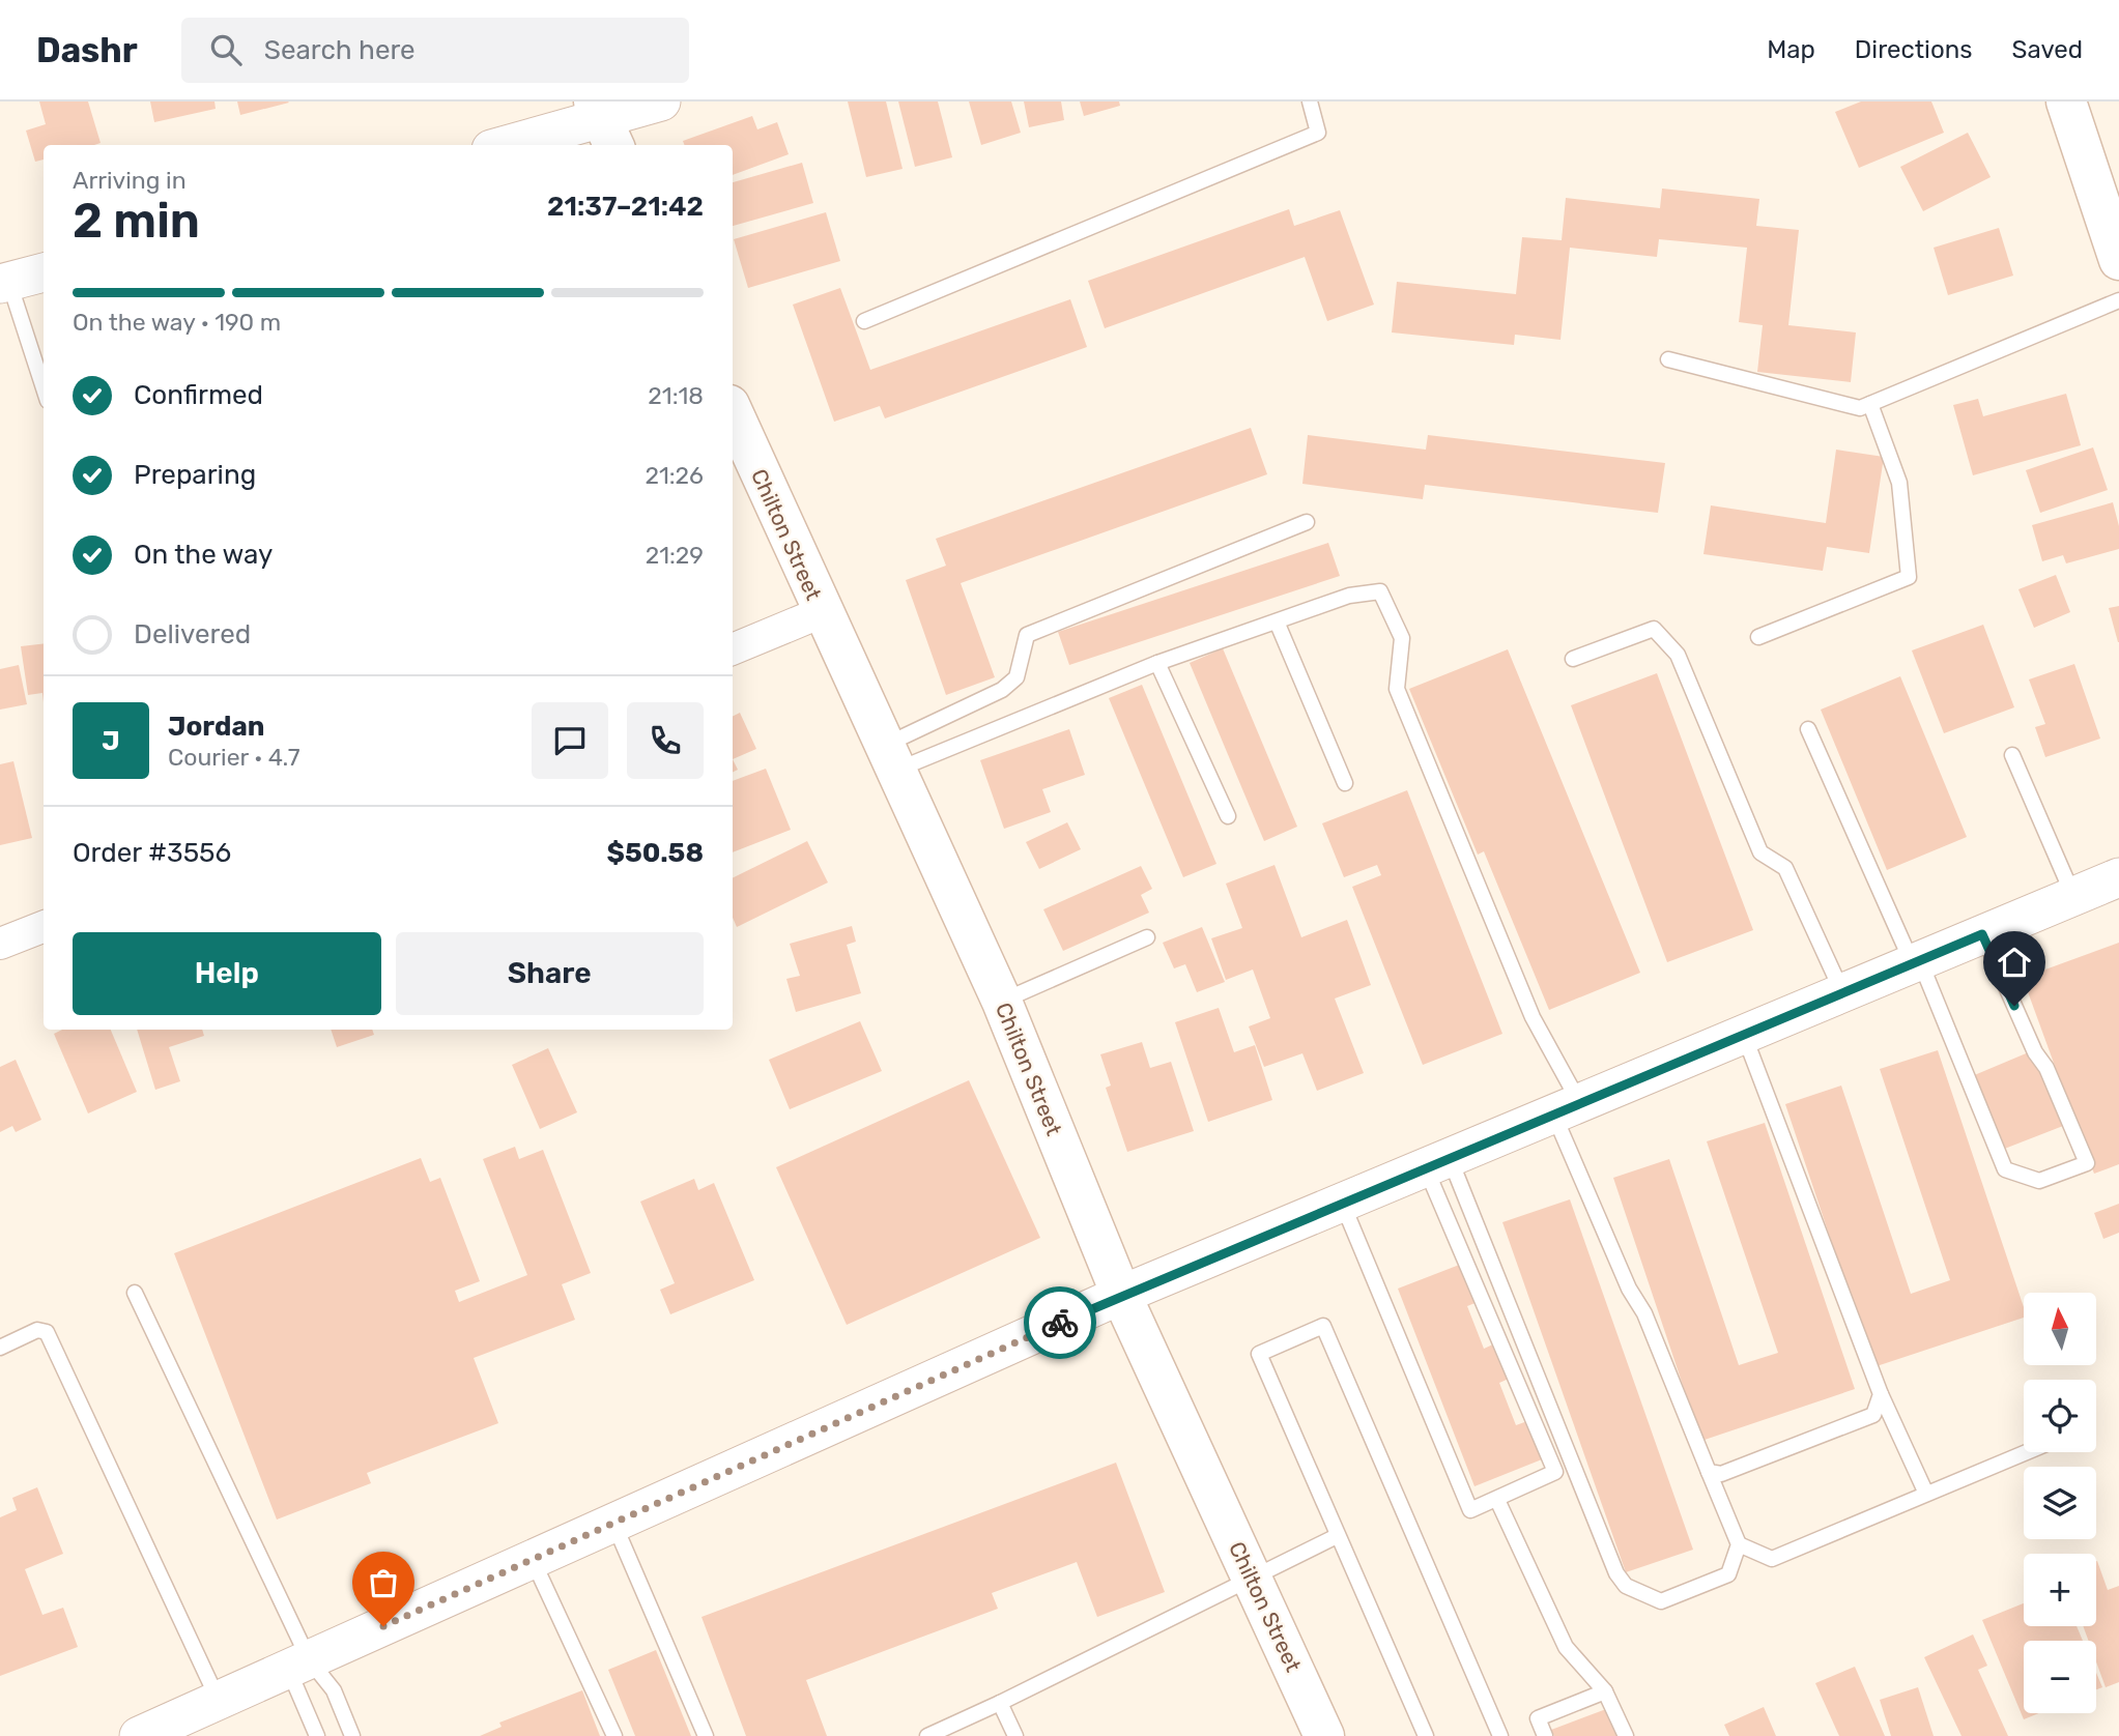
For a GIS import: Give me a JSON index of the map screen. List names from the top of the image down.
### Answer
{
  "streets": {
    "main road": ["Chilton Street"]
  },
  "north": "top",
  "page": {
    "header": "Dashr",
    "search": "Search here",
    "nav": ["Map", "Directions", "Saved"],
    "heading": ["2 min", "Arriving in", "21:37–21:42"],
    "panel": [
      "Jordan",
      "Courier · 4.7",
      "Order #3556",
      "$50.58"
    ],
    "bar": "On the way · 190 m",
    "list": [
      ["Confirmed", "21:18"],
      ["Preparing", "21:26"],
      ["On the way", "21:29"],
      "Delivered"
    ],
    "round": "J",
    "buttons": ["Help", "Share"],
    "map_buttons": ["+", "−"]
  }
}
